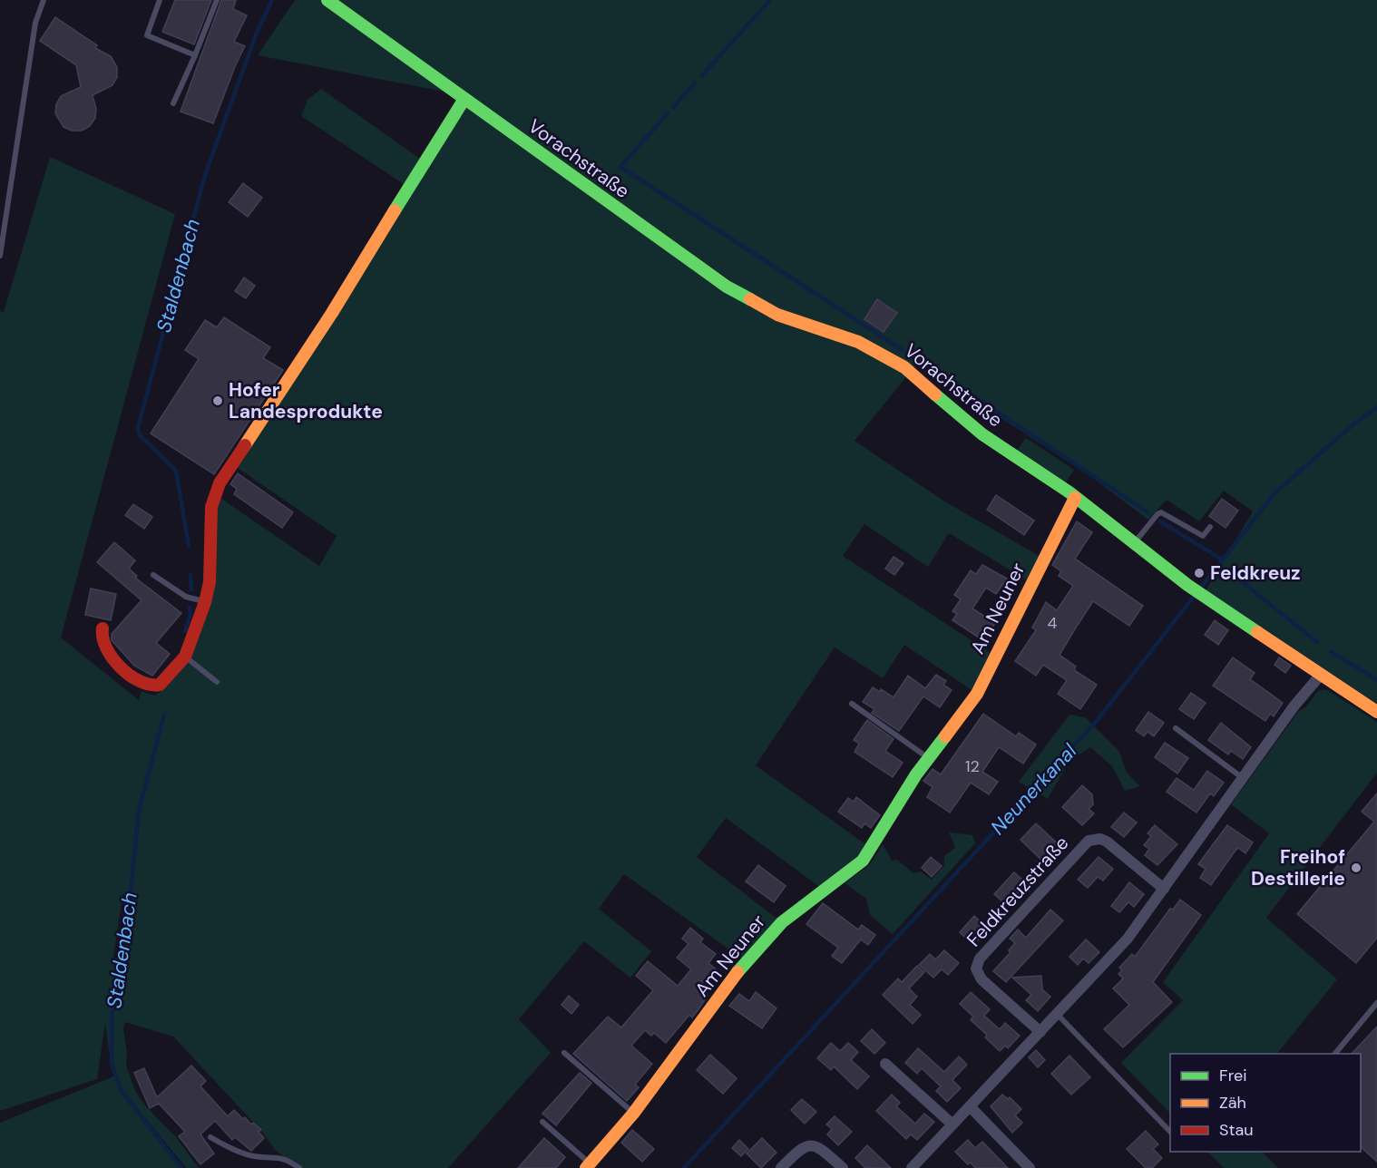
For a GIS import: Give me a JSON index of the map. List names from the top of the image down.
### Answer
{
  "streets": {
    "street": ["Vorachstraße", "Am Neuner", "Feldkreuzstraße"]
  },
  "crossings": [
    ["Vorachstraße", "Am Neuner"]
  ],
  "water": ["Staldenbach", "Neunerkanal"],
  "places": ["Hofer Landesprodukte", "Feldkreuz", "Freihof Destillerie"],
  "house_numbers": ["4", "12"],
  "legend": ["Frei", "Zäh", "Stau"]
}
